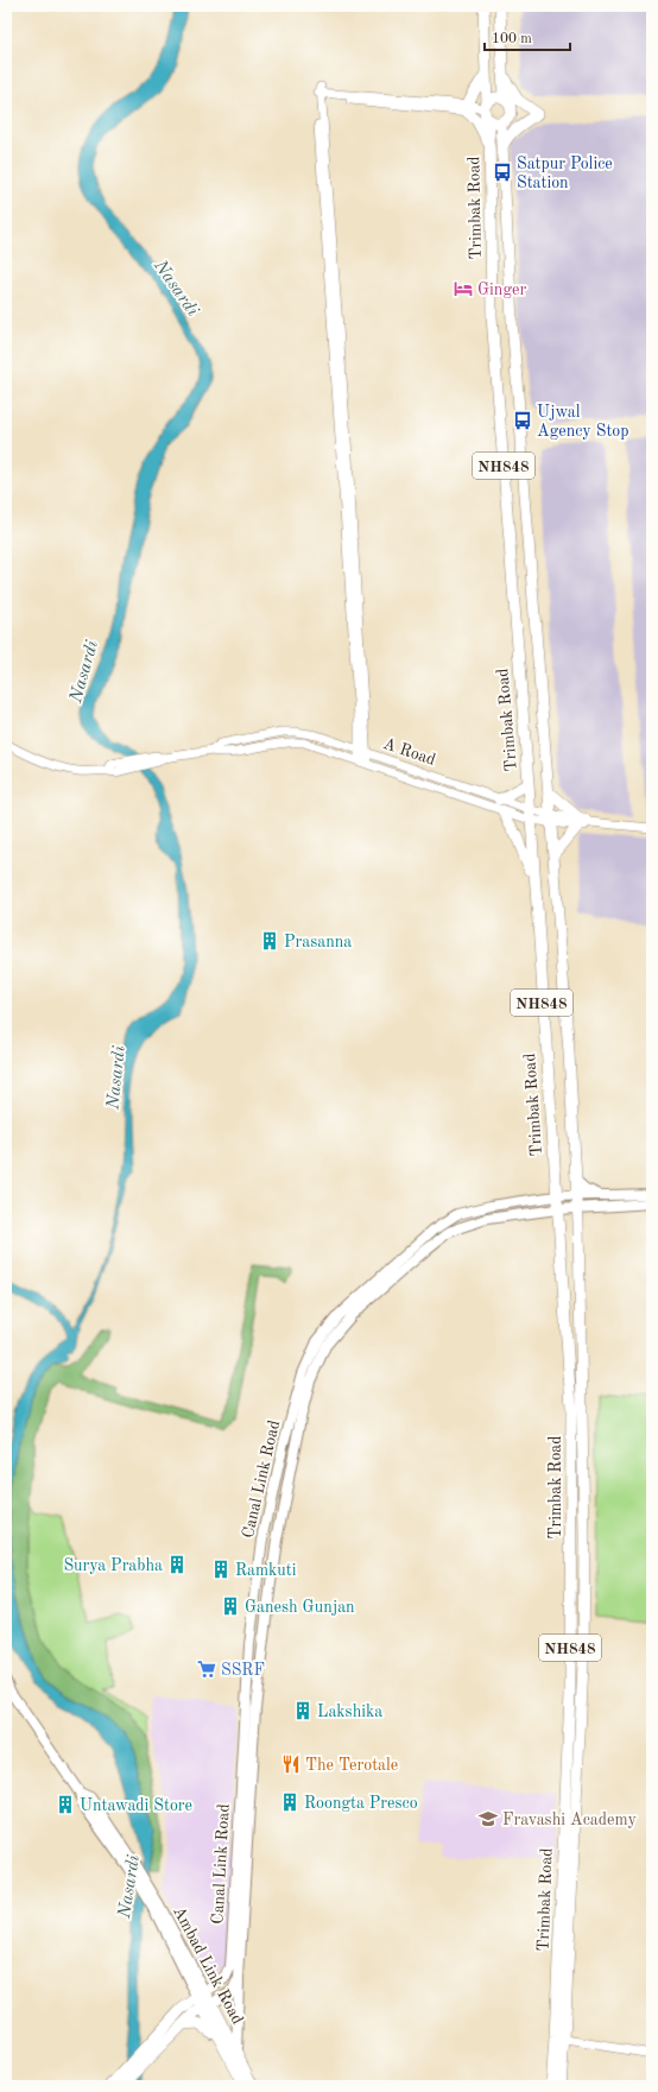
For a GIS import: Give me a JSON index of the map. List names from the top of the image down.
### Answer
{
  "streets": {
    "main road": [
      "Trimbak Road",
      "NH848",
      "Canal Link Road",
      "Ambad Link Road"
    ],
    "street": ["A Road"]
  },
  "crossings": [
    ["Trimbak Road", "NH848"],
    ["Trimbak Road", "A Road"],
    ["Trimbak Road", "Canal Link Road"],
    ["NH848", "A Road"],
    ["Canal Link Road", "Ambad Link Road"]
  ],
  "water": ["Nasardi"],
  "places": {
    "bus stop": ["Satpur Police Station", "Ujwal Agency Stop"],
    "hotel": ["Ginger"],
    "building": [
      "Prasanna",
      "Surya Prabha",
      "Ramkuti",
      "Ganesh Gunjan",
      "Lakshika",
      "Roongta Presco",
      "Untawadi Store"
    ],
    "supermarket": ["SSRF"],
    "restaurant": ["The Terotale"],
    "school or university": ["Fravashi Academy"]
  },
  "scale_bar": "100 m"
}
